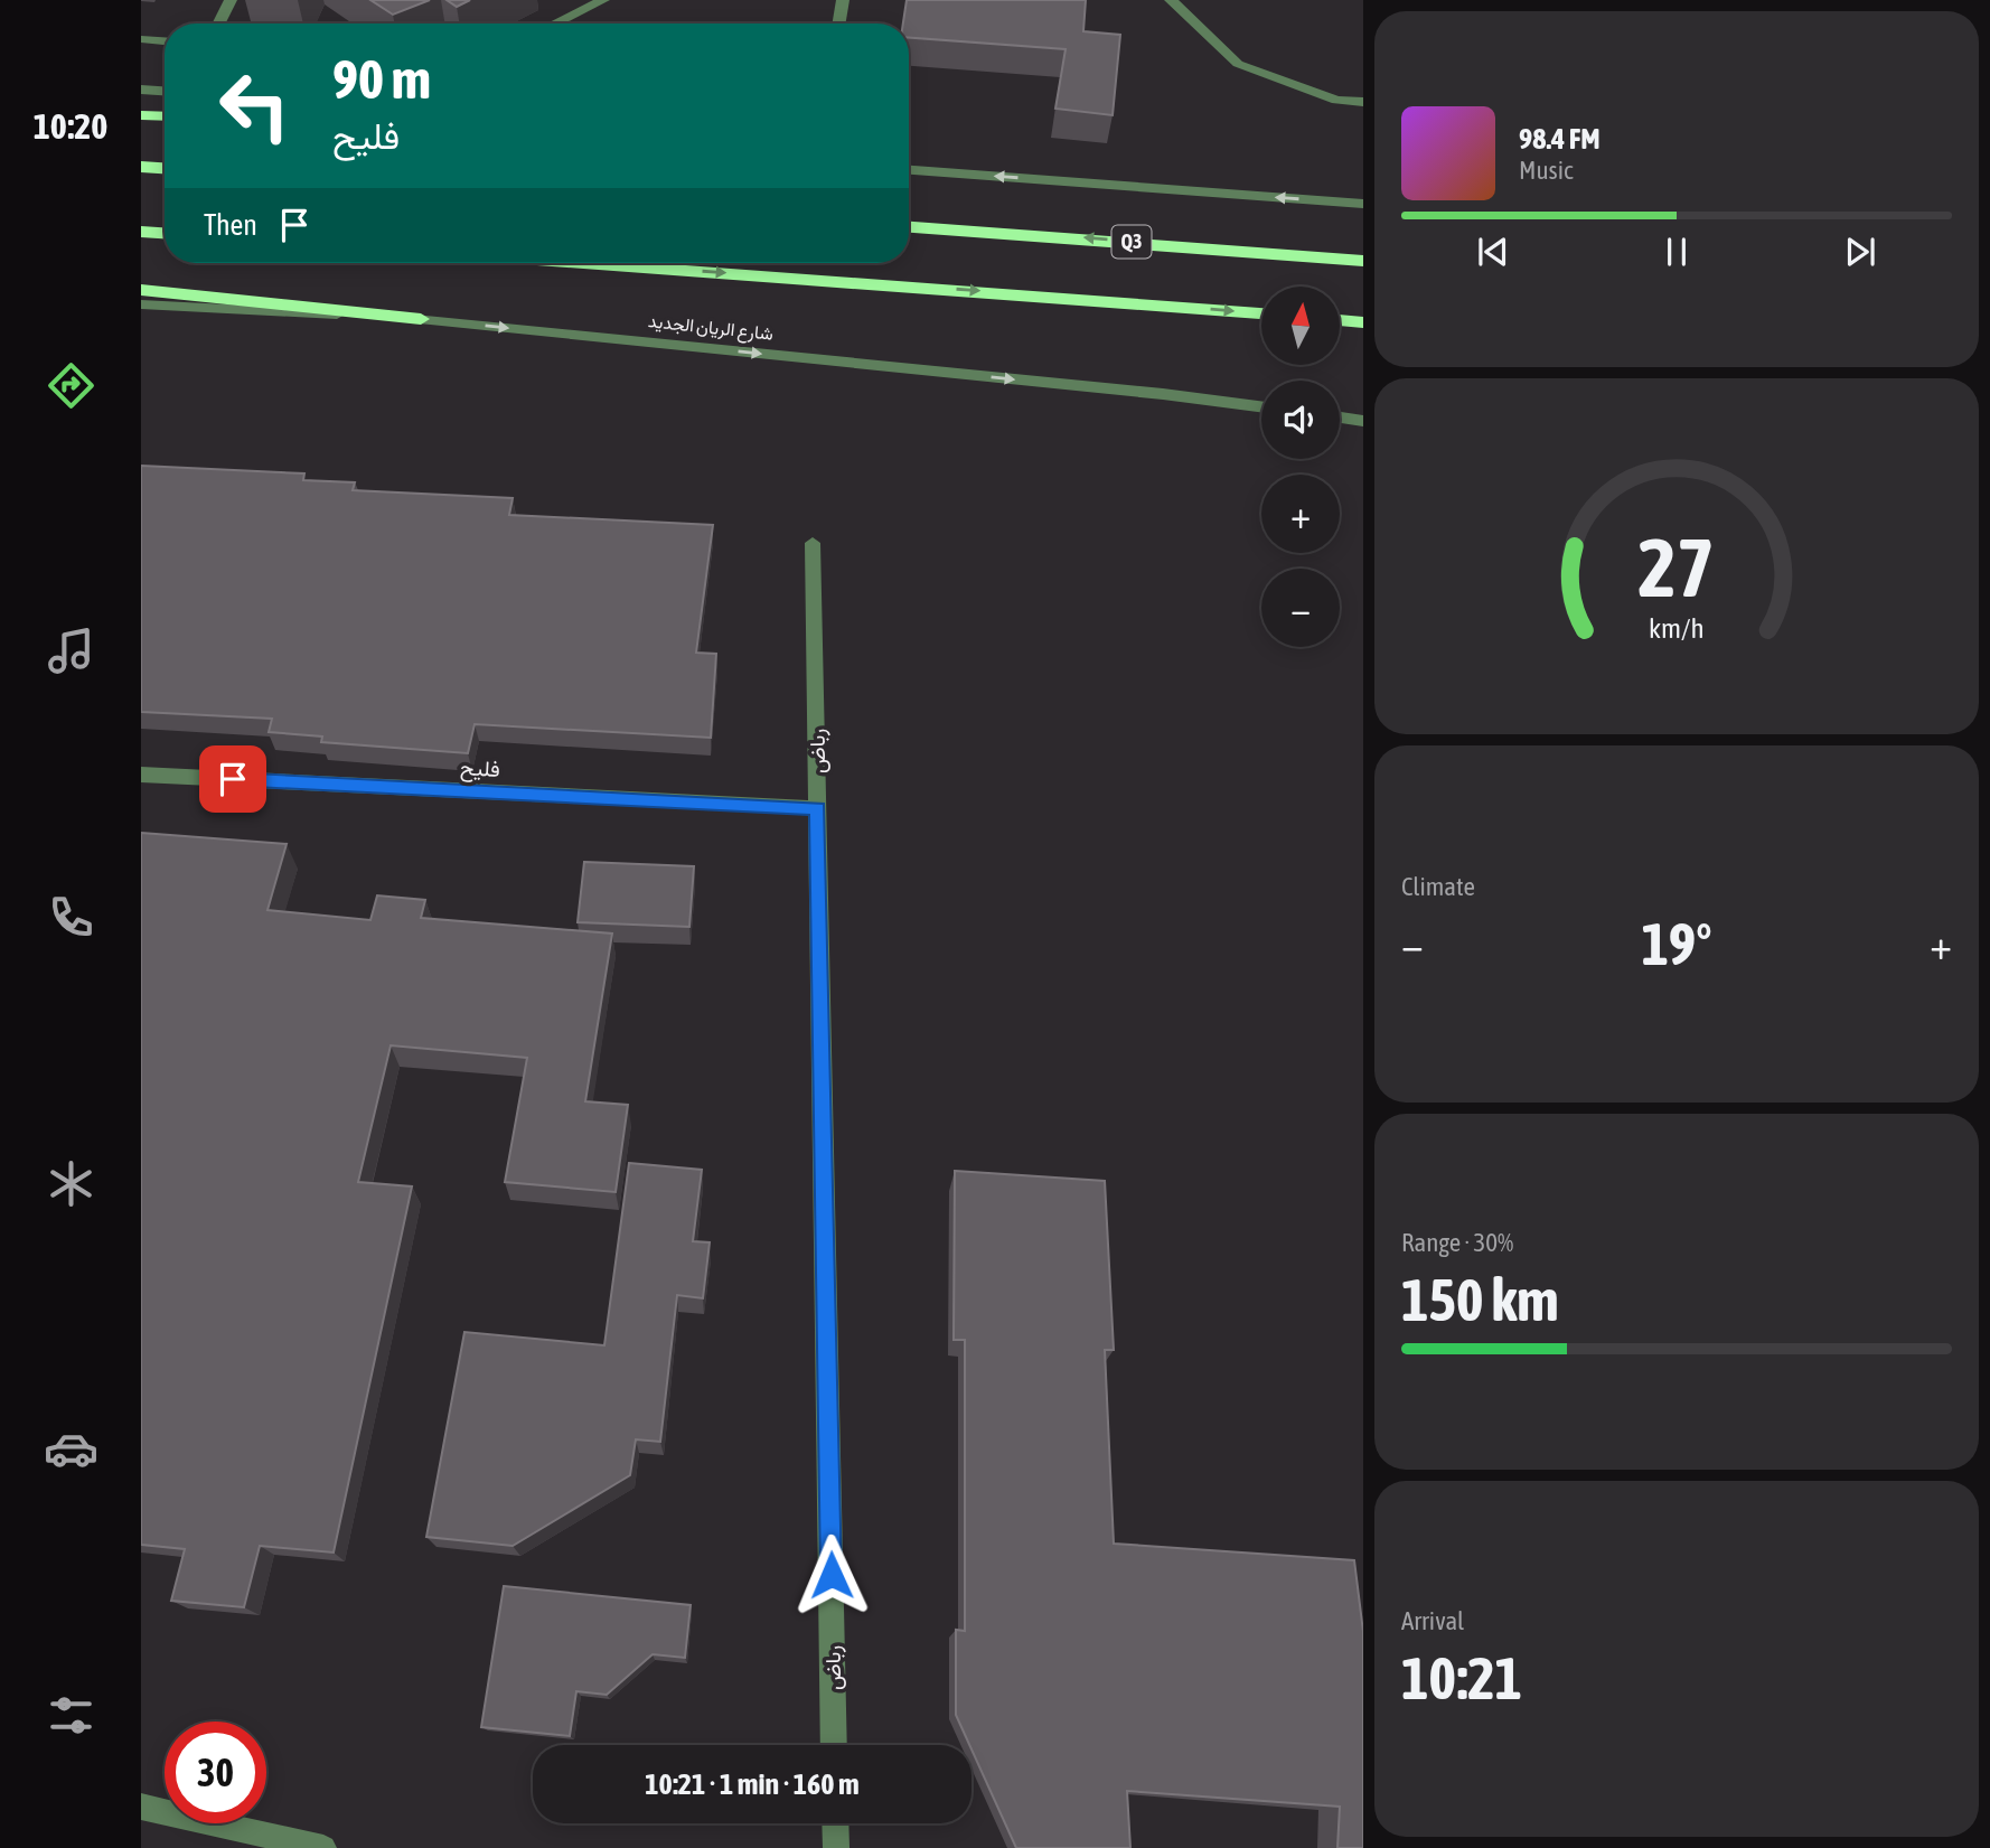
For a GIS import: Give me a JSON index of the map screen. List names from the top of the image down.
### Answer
{
  "streets": {
    "highway": ["Q3"],
    "street": ["شارع الريان الجديد", "رباض", "فليح"]
  },
  "crossings": [
    ["رباض", "فليح"]
  ],
  "one_way": ["شارع الريان الجديد"],
  "north": "top",
  "page": {
    "tabs": "10:20",
    "turn": ["90 m", "فليح"],
    "song": ["98.4 FM", "Music"],
    "then": "Then",
    "map_buttons": ["+", "−"],
    "tile": [
      "Climate",
      ["Range · 30%", "150 km"],
      ["Arrival", "10:21"]
    ],
    "heat": ["−", "19°", "+"],
    "limit": "30",
    "trip": "10:21 · 1 min · 160 m",
    "gauge": ["27", "km/h"]
  }
}
